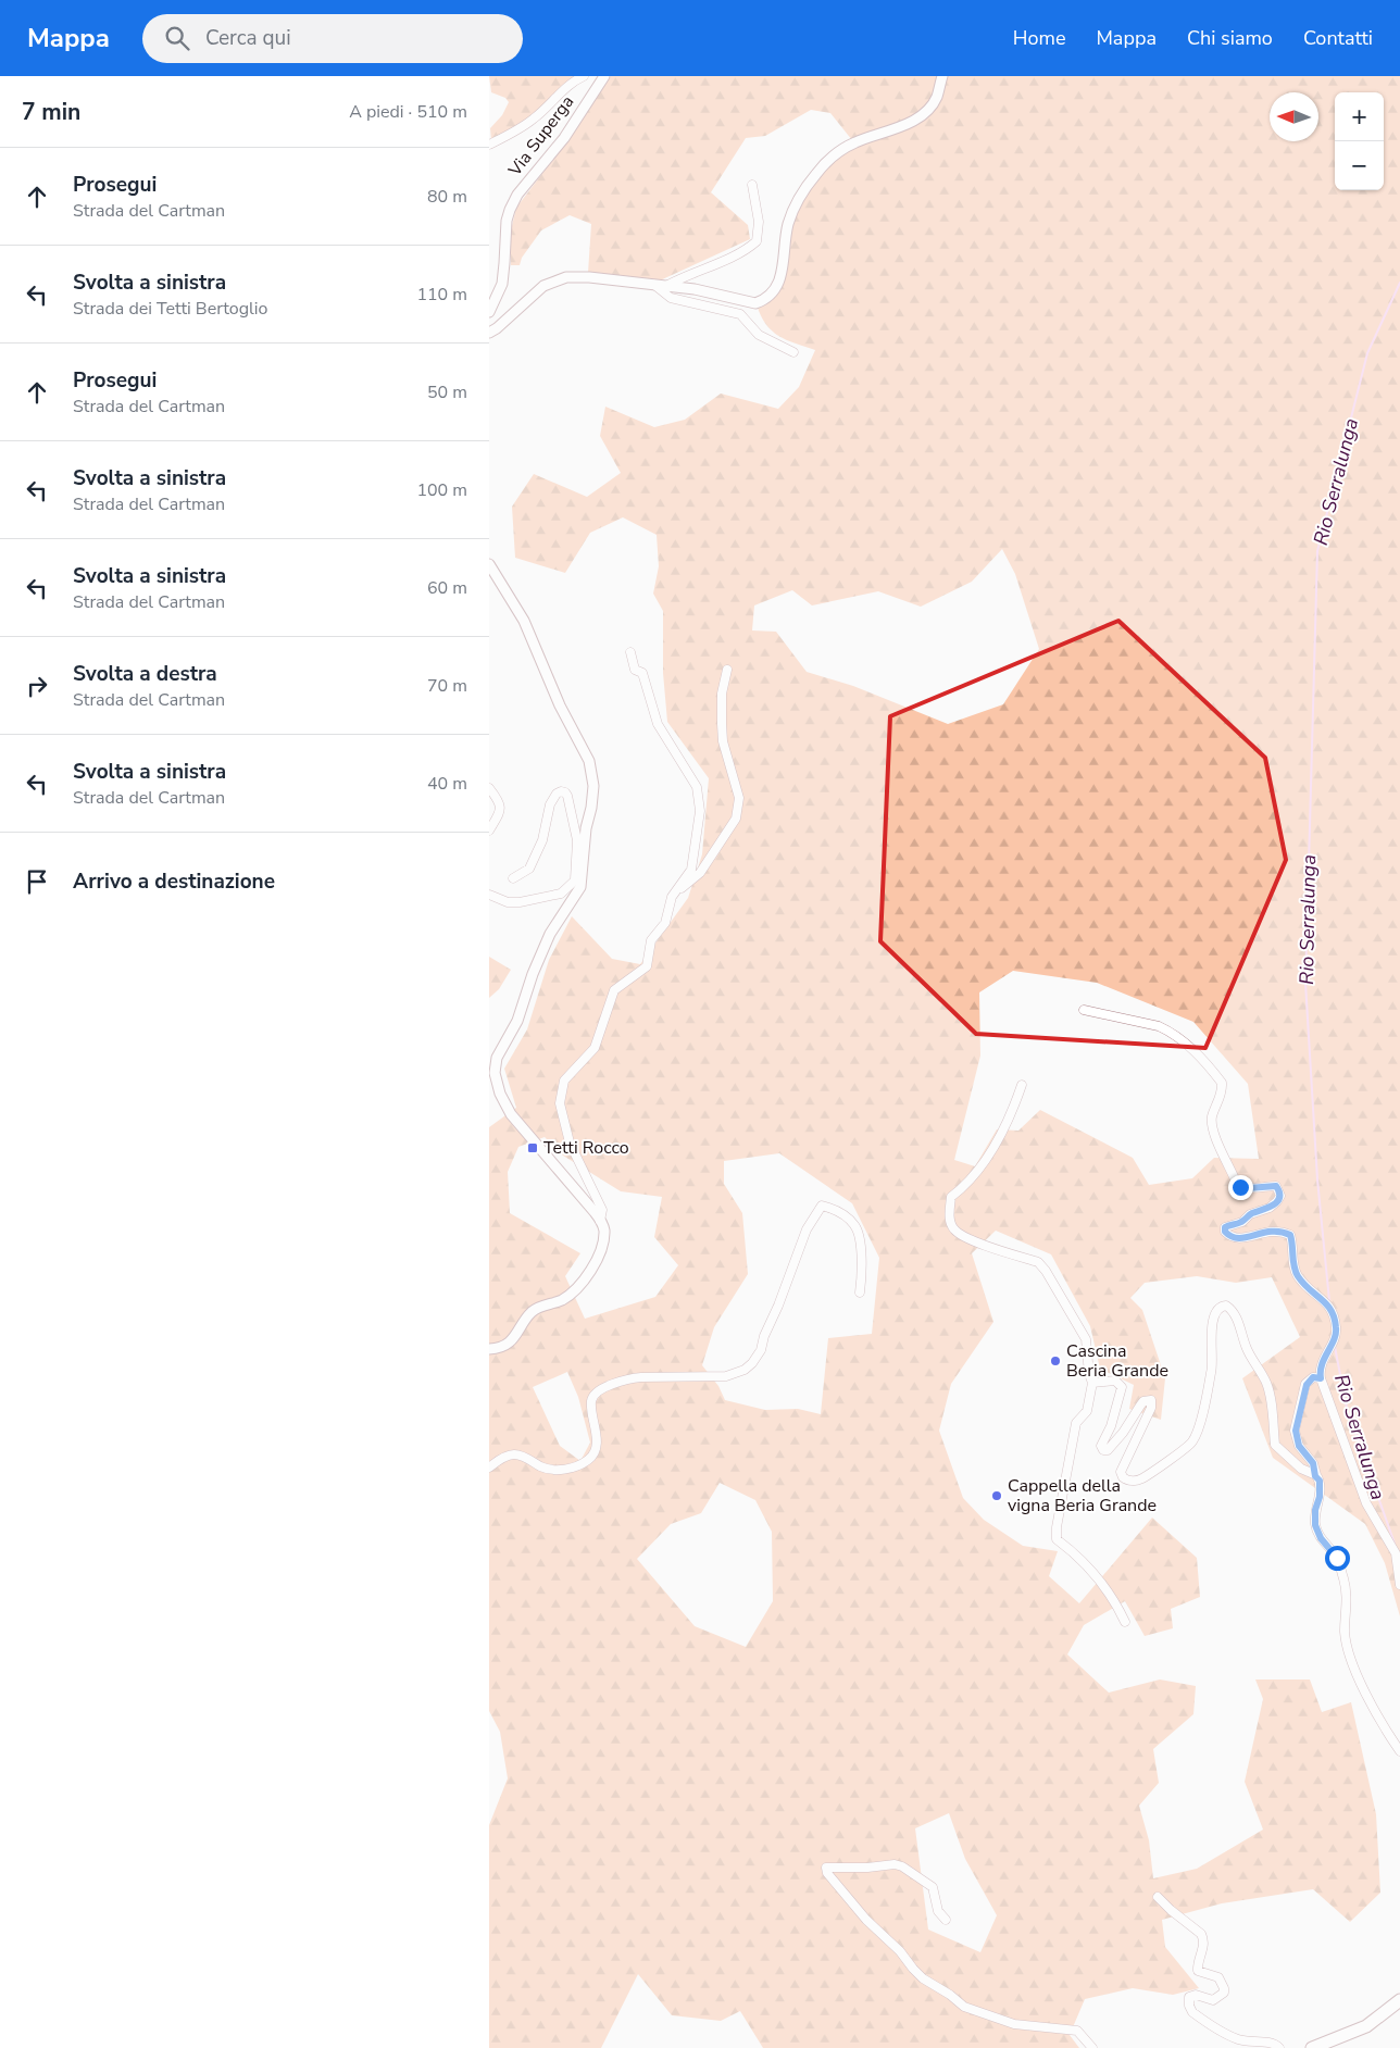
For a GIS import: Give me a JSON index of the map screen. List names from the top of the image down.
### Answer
{
  "streets": {
    "street": ["Via Superga"]
  },
  "water": ["Rio Serralunga"],
  "places": {
    "transit": ["Tetti Rocco"],
    "other": ["Cascina Beria Grande", "Cappella della vigna Beria Grande"]
  },
  "north": "left",
  "page": {
    "header": "Mappa",
    "search": "Cerca qui",
    "nav": [
      "Home",
      "Mappa",
      "Chi siamo",
      "Contatti"
    ],
    "heading": ["7 min", "A piedi · 510 m"],
    "map_buttons": ["+", "−"],
    "list": [
      ["Prosegui", "Strada del Cartman", "80 m"],
      ["Svolta a sinistra", "Strada dei Tetti Bertoglio", "110 m"],
      ["Prosegui", "Strada del Cartman", "50 m"],
      ["Svolta a sinistra", "Strada del Cartman", "100 m"],
      ["Svolta a sinistra", "Strada del Cartman", "60 m"],
      ["Svolta a destra", "Strada del Cartman", "70 m"],
      ["Svolta a sinistra", "Strada del Cartman", "40 m"],
      "Arrivo a destinazione"
    ]
  }
}
